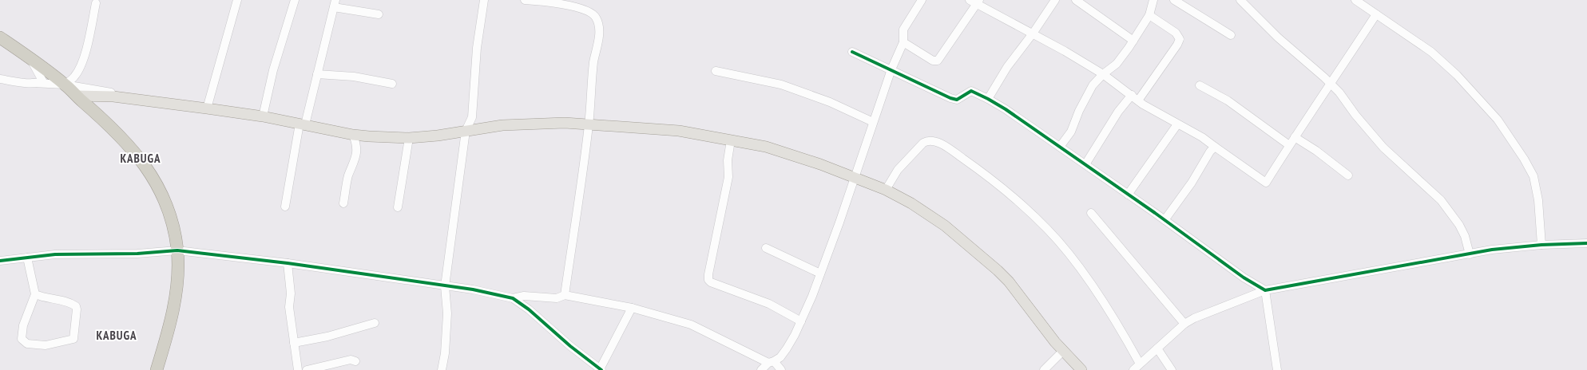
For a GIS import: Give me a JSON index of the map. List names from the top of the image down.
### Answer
{
  "districts": ["KABUGA", "KABUGA"]
}
